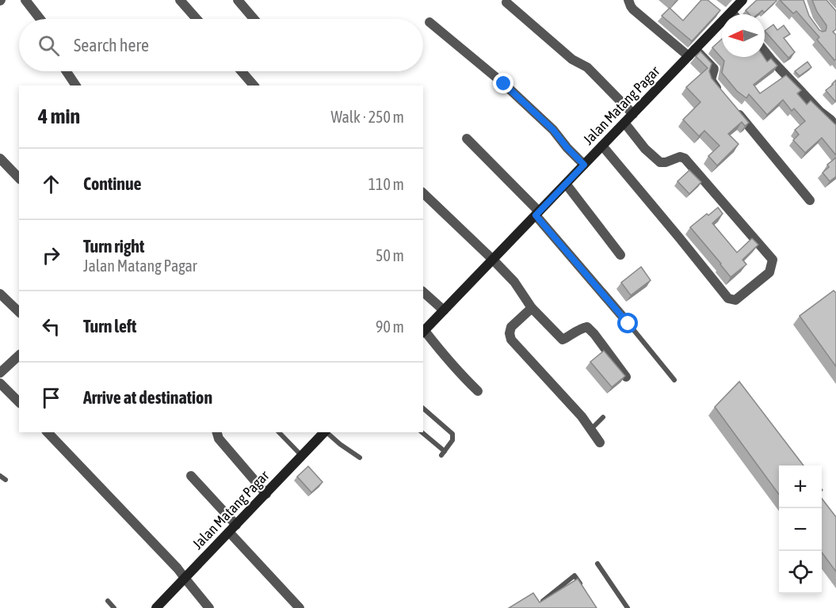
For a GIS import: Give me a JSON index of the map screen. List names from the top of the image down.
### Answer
{
  "streets": {
    "main road": ["Jalan Matang Pagar"]
  },
  "north": "left",
  "page": {
    "search": "Search here",
    "heading": ["4 min", "Walk · 250 m"],
    "list": [
      ["Continue", "110 m"],
      ["Turn right", "Jalan Matang Pagar", "50 m"],
      ["Turn left", "90 m"],
      "Arrive at destination"
    ],
    "map_buttons": ["+", "−"]
  }
}
